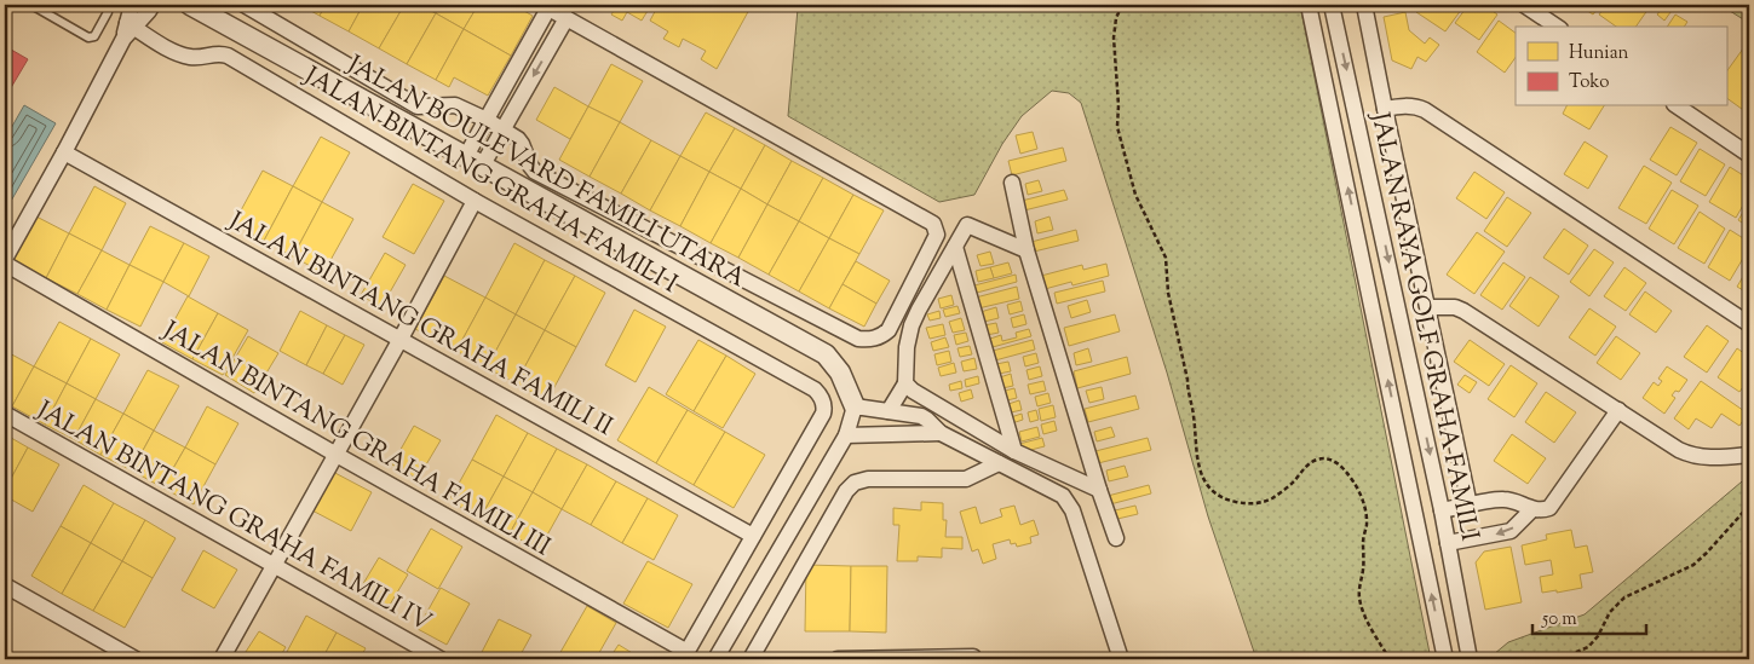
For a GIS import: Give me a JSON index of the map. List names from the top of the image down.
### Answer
{
  "streets": {
    "street": [
      "JALAN BOULEVARD FAMILI UTARA",
      "JALAN BINTANG GRAHA FAMILI I",
      "JALAN BINTANG GRAHA FAMILI II",
      "JALAN RAYA GOLF GRAHA FAMILI",
      "JALAN BINTANG GRAHA FAMILI III",
      "JALAN BINTANG GRAHA FAMILI IV"
    ]
  },
  "crossings": [
    ["JALAN BINTANG GRAHA FAMILI I", "JALAN BINTANG GRAHA FAMILI II"]
  ],
  "legend": ["Hunian", "Toko"],
  "scale_bar": "50 m"
}
